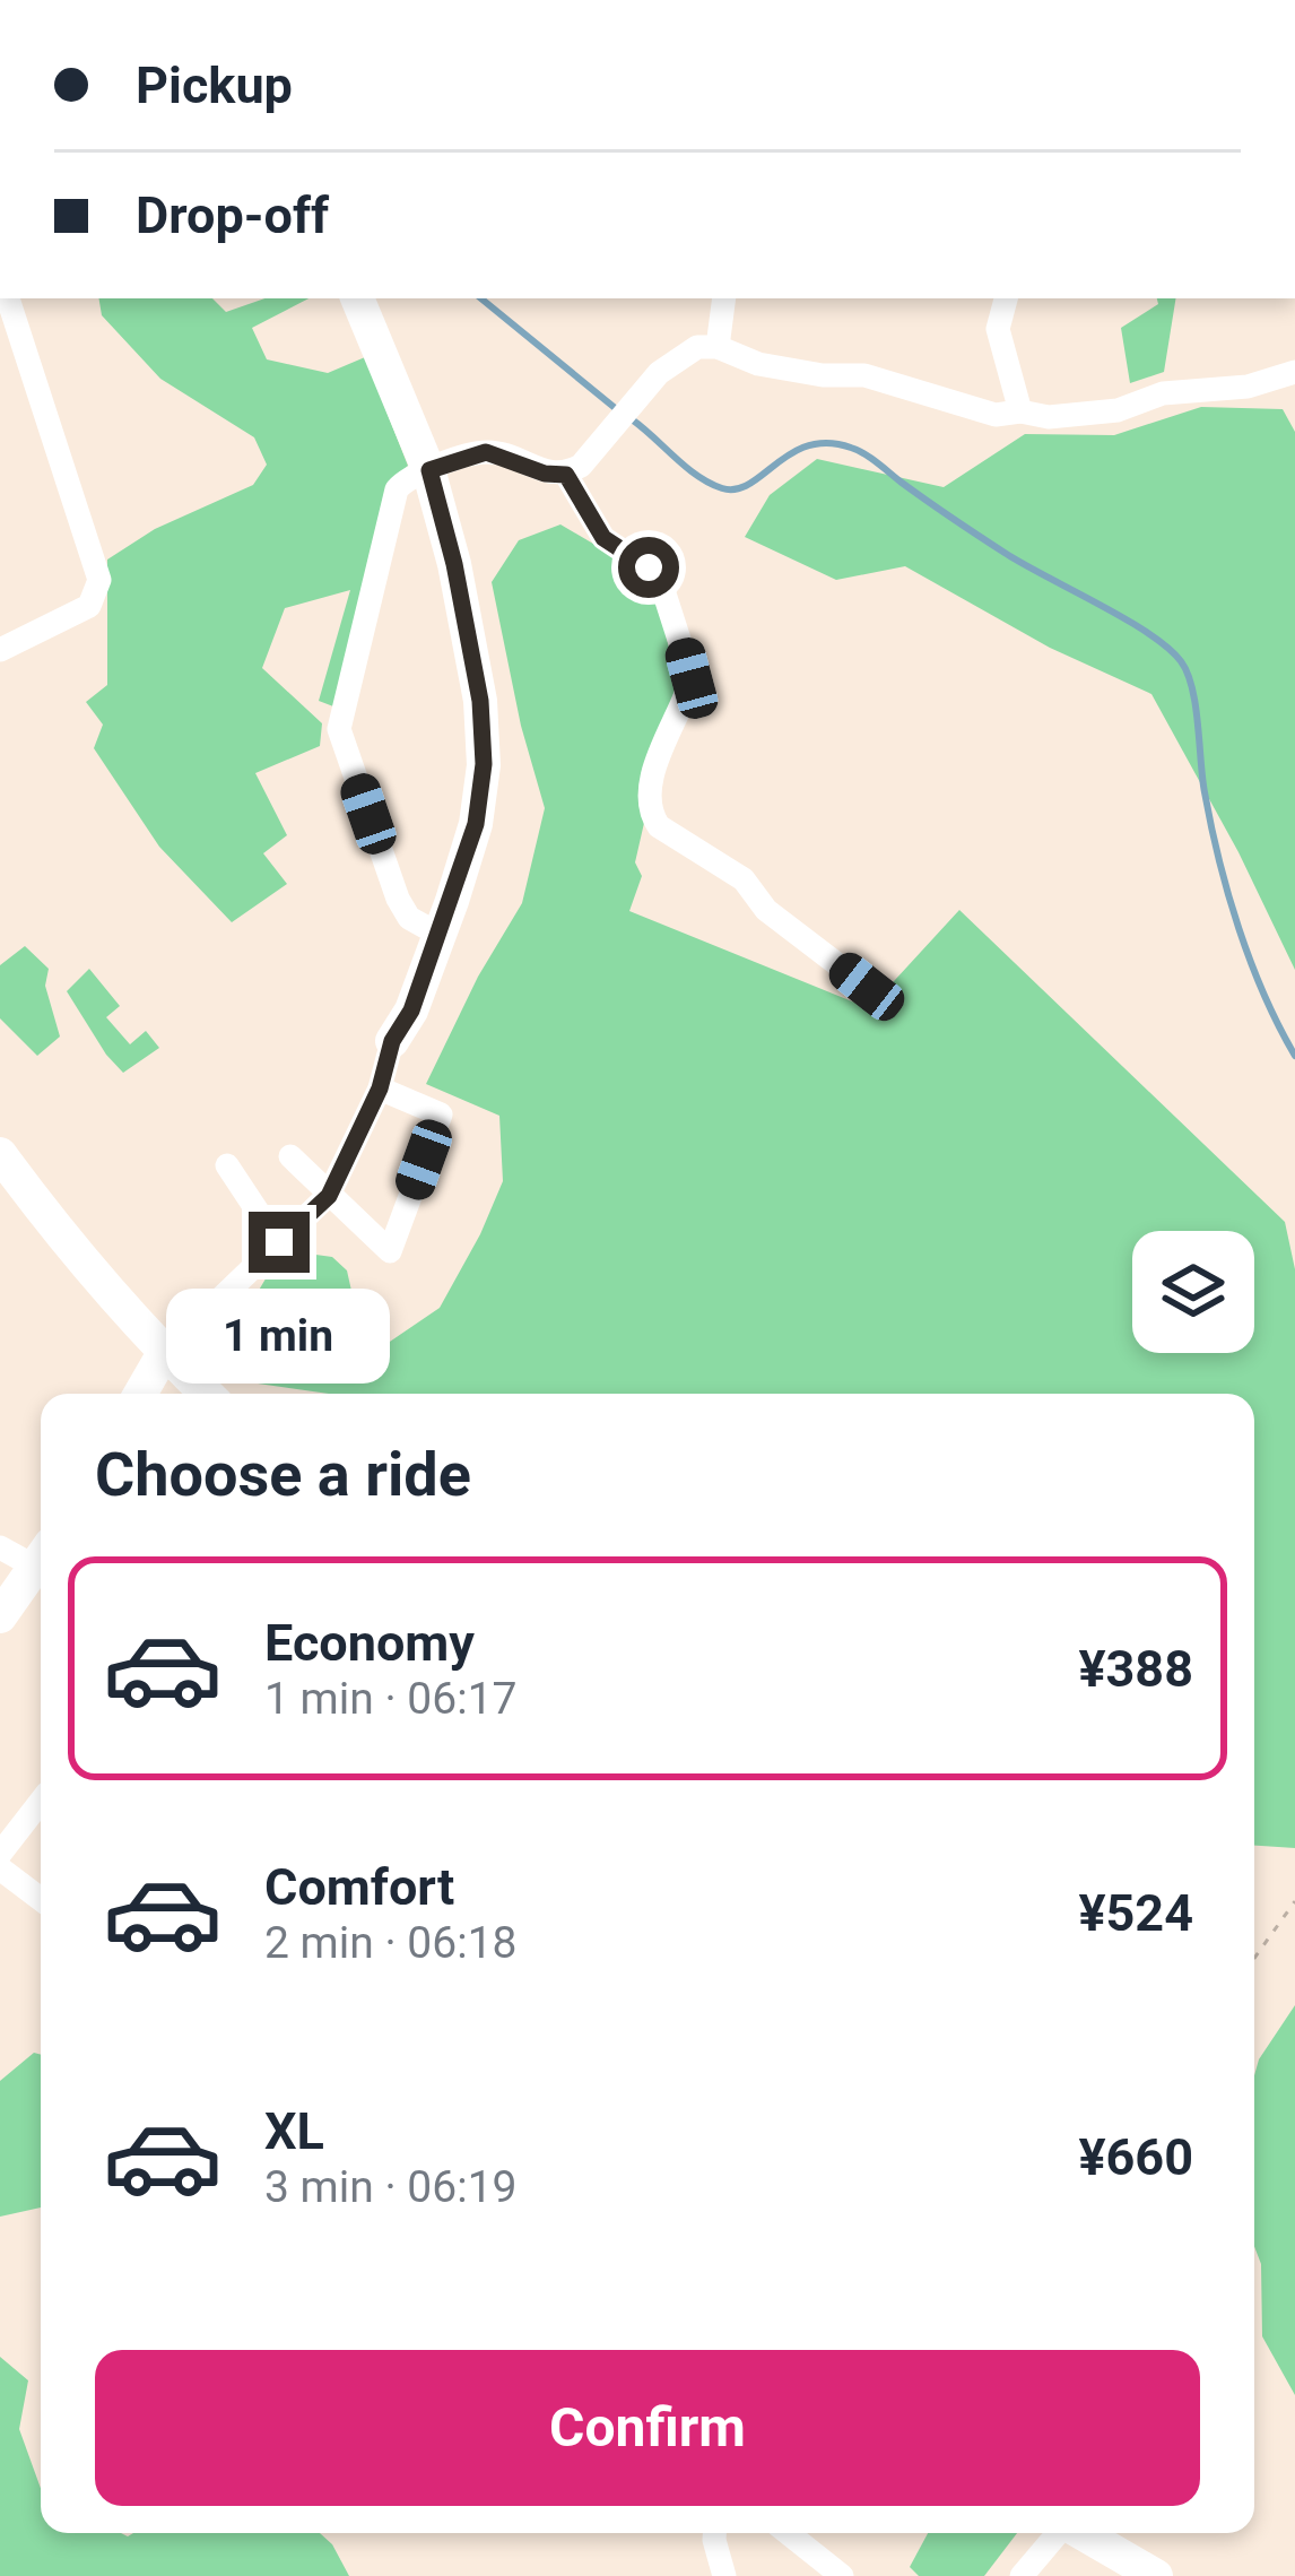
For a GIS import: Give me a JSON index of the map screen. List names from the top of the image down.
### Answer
{
  "page": {
    "banner": ["Pickup", "Drop-off"],
    "bubble": "1 min",
    "heading": "Choose a ride",
    "list": [
      {
        "name": "Economy",
        "note": "1 min · 06:17",
        "value": "¥388"
      },
      {
        "name": "Comfort",
        "note": "2 min · 06:18",
        "value": "¥524"
      },
      {
        "name": "XL",
        "note": "3 min · 06:19",
        "value": "¥660"
      }
    ],
    "buttons": "Confirm"
  }
}
